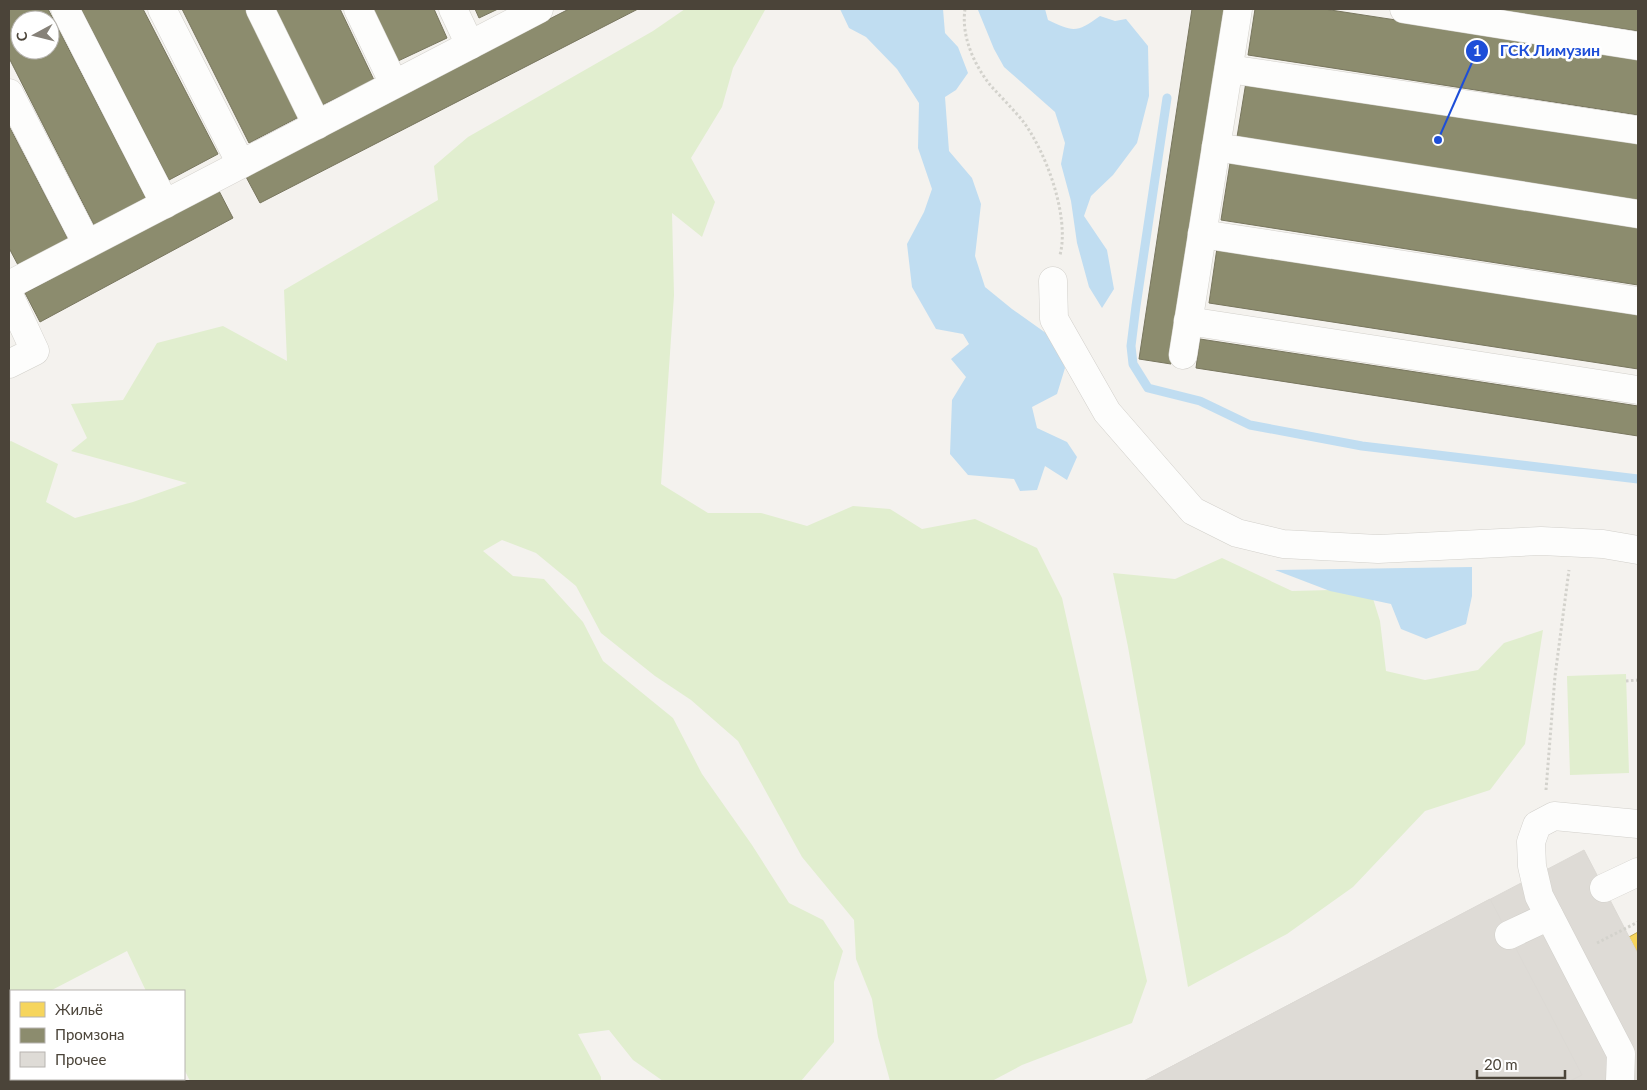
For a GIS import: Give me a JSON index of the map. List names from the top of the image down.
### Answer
{
  "places": ["ГСК Лимузин"],
  "legend": ["Жильё", "Промзона", "Прочее"],
  "scale_bar": "20 m",
  "north": "left"
}
